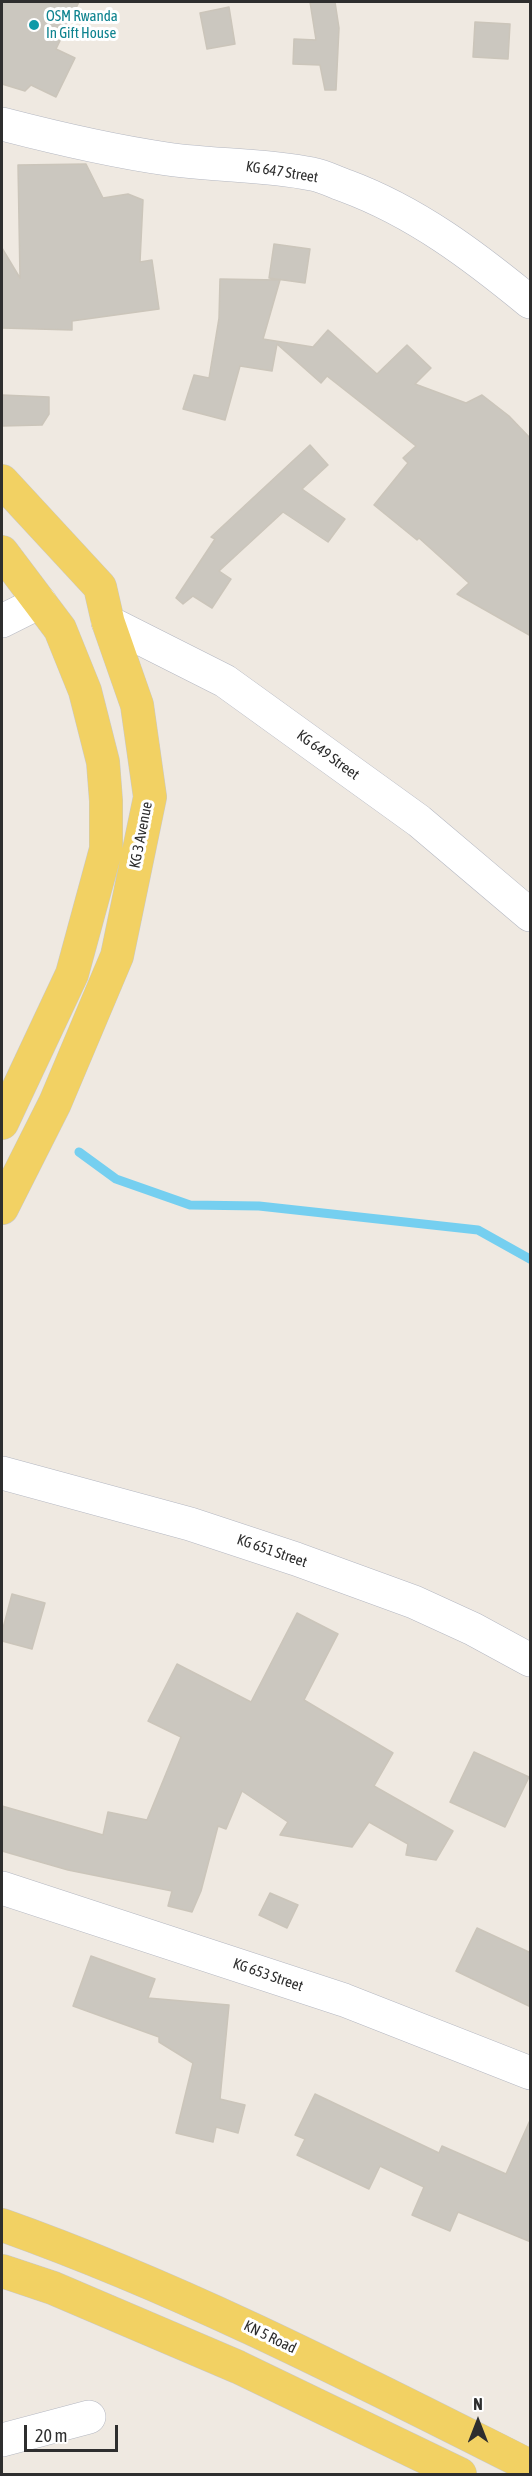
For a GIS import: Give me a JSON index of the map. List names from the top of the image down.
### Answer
{
  "streets": {
    "main road": ["KG 3 Avenue", "KN 5 Road"],
    "street": [
      "KG 647 Street",
      "KG 649 Street",
      "KG 651 Street",
      "KG 653 Street"
    ]
  },
  "crossings": [
    ["KG 649 Street", "KG 3 Avenue"]
  ],
  "places": ["OSM Rwanda In Gift House"],
  "scale_bar": "20 m",
  "north": "top"
}
